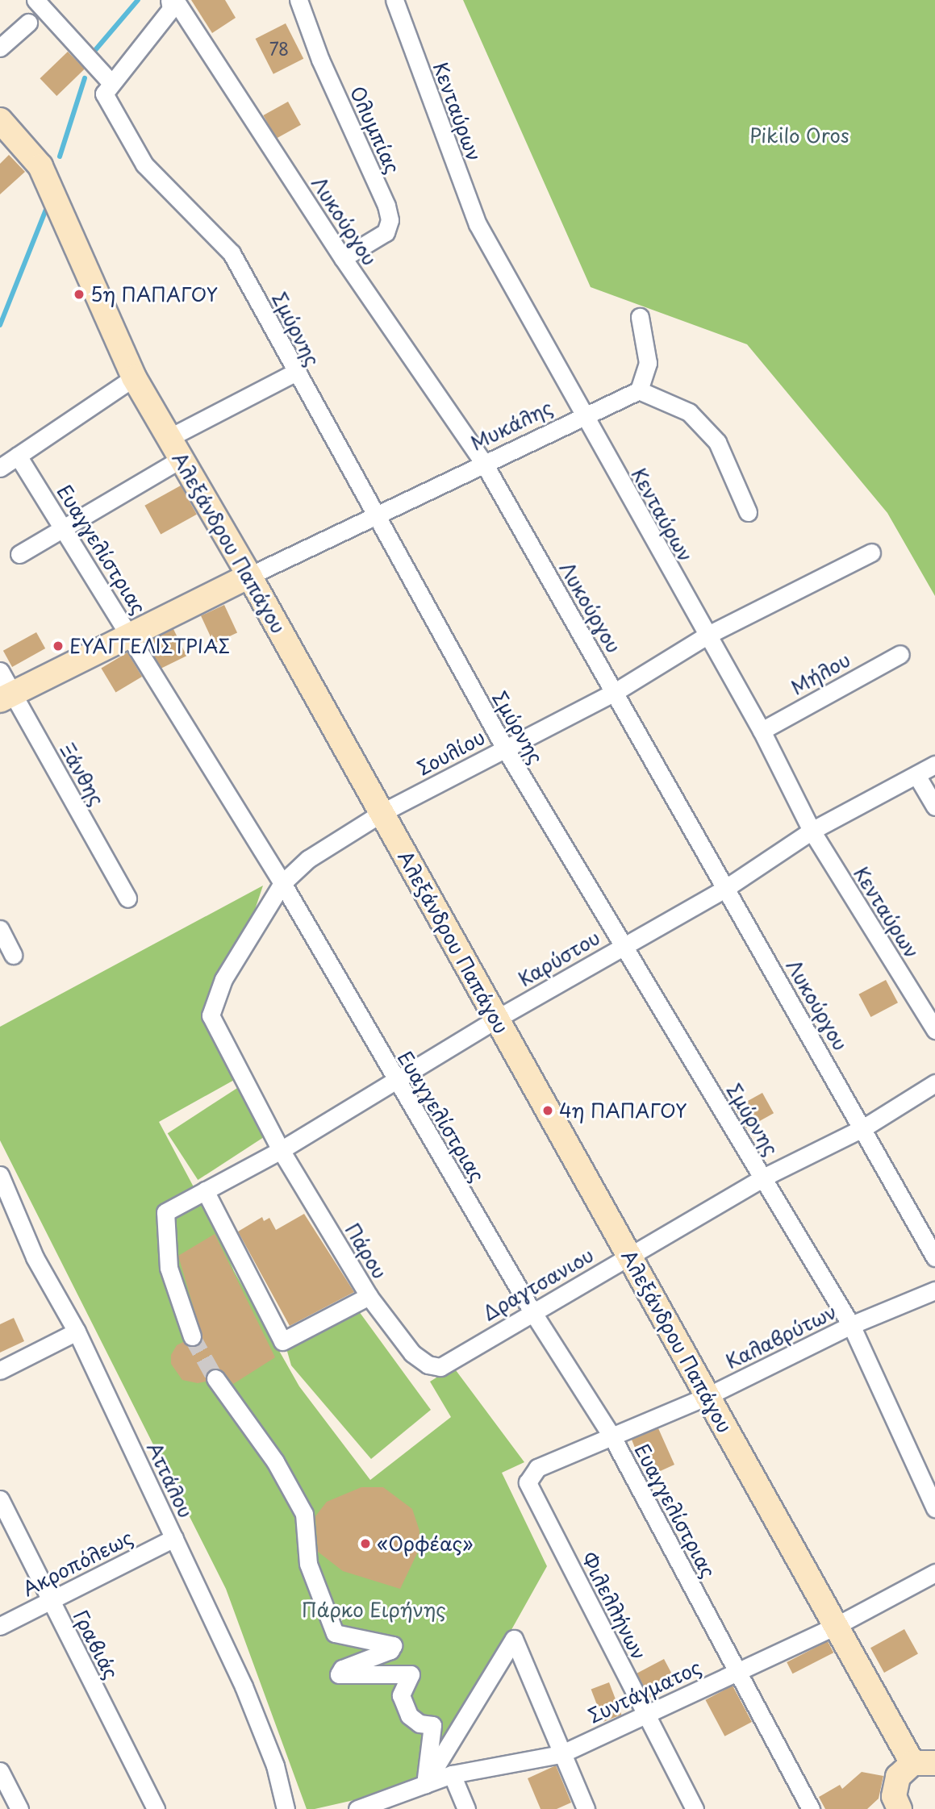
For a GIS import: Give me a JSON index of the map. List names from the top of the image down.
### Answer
{
  "streets": {
    "street": [
      "Κενταύρων",
      "Ολυμπίας",
      "Λυκούργου",
      "Σμύρνης",
      "Μυκάλης",
      "Αλεξάνδρου Παπάγου",
      "Ευαγγελίστριας",
      "Μήλου",
      "Σουλίου",
      "Ξάνθης",
      "Καρύστου",
      "Πάρου",
      "Δραγτσανιου",
      "Καλαβρύτων",
      "Αττάλου",
      "Ακροπόλεως",
      "Φιλελλήνων",
      "Γραβιάς",
      "Συντάγματος"
    ]
  },
  "crossings": [
    ["Κενταύρων", "Μυκάλης"],
    ["Κενταύρων", "Μήλου"],
    ["Κενταύρων", "Σουλίου"],
    ["Κενταύρων", "Καρύστου"],
    ["Ολυμπίας", "Λυκούργου"],
    ["Λυκούργου", "Μυκάλης"],
    ["Λυκούργου", "Σουλίου"],
    ["Λυκούργου", "Καρύστου"],
    ["Λυκούργου", "Δραγτσανιου"],
    ["Σμύρνης", "Μυκάλης"],
    ["Σμύρνης", "Σουλίου"],
    ["Σμύρνης", "Καρύστου"],
    ["Σμύρνης", "Δραγτσανιου"],
    ["Σμύρνης", "Καλαβρύτων"],
    ["Μυκάλης", "Αλεξάνδρου Παπάγου"],
    ["Αλεξάνδρου Παπάγου", "Σουλίου"],
    ["Αλεξάνδρου Παπάγου", "Καρύστου"],
    ["Αλεξάνδρου Παπάγου", "Δραγτσανιου"],
    ["Αλεξάνδρου Παπάγου", "Καλαβρύτων"],
    ["Αλεξάνδρου Παπάγου", "Συντάγματος"],
    ["Ευαγγελίστριας", "Σουλίου"],
    ["Ευαγγελίστριας", "Καρύστου"],
    ["Ευαγγελίστριας", "Δραγτσανιου"],
    ["Ευαγγελίστριας", "Καλαβρύτων"],
    ["Ευαγγελίστριας", "Συντάγματος"],
    ["Σουλίου", "Καρύστου"],
    ["Σουλίου", "Πάρου"],
    ["Καρύστου", "Πάρου"],
    ["Πάρου", "Δραγτσανιου"],
    ["Καλαβρύτων", "Φιλελλήνων"],
    ["Αττάλου", "Ακροπόλεως"],
    ["Ακροπόλεως", "Γραβιάς"],
    ["Φιλελλήνων", "Συντάγματος"]
  ],
  "parks": ["Pikilo Oros", "Πάρκο Ειρήνης"],
  "places": [
    "5η ΠΑΠΑΓΟΥ",
    "ΕΥΑΓΓΕΛΙΣΤΡΙΑΣ",
    "4η ΠΑΠΑΓΟΥ",
    "«Ορφέας»"
  ],
  "house_numbers": ["78"]
}
